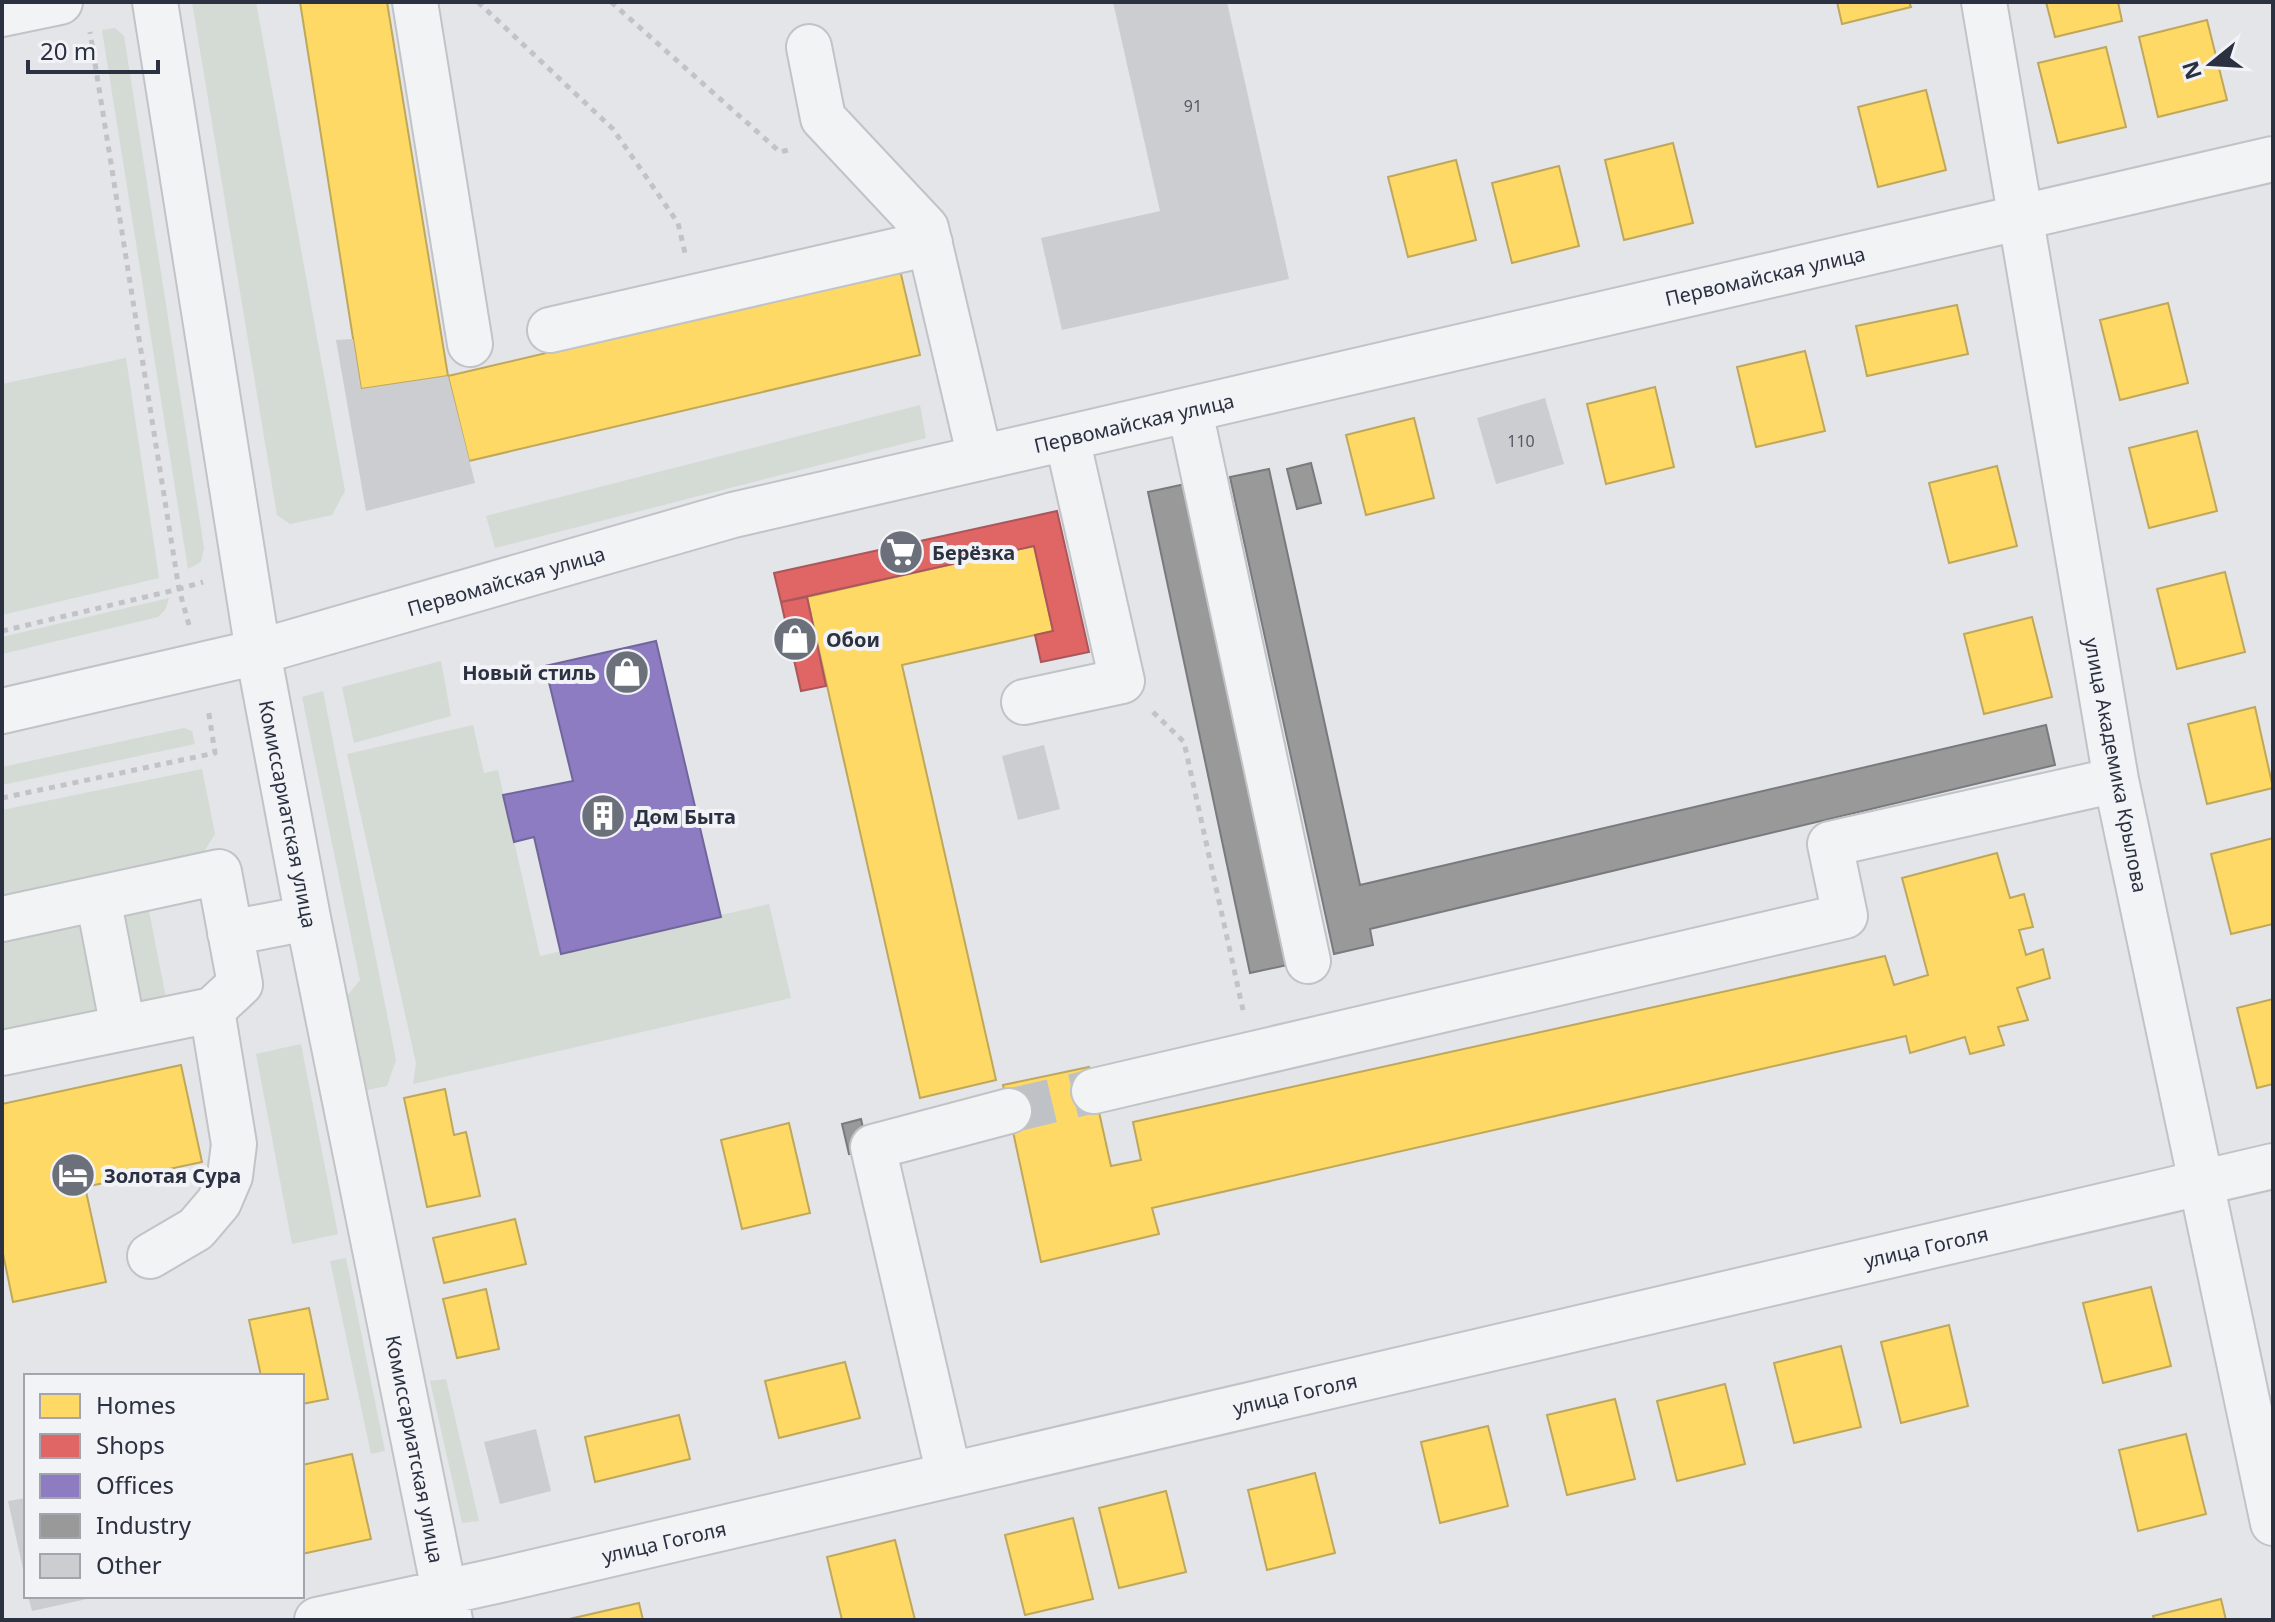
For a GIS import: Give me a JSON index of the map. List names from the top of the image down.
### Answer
{
  "streets": {
    "street": [
      "Первомайская улица",
      "улица Академика Крылова",
      "Комиссариатская улица",
      "улица Гоголя"
    ]
  },
  "crossings": [
    ["Первомайская улица", "улица Академика Крылова"],
    ["Первомайская улица", "Комиссариатская улица"],
    ["улица Академика Крылова", "улица Гоголя"],
    ["Комиссариатская улица", "улица Гоголя"]
  ],
  "places": {
    "supermarket": ["Берёзка"],
    "shop": ["Обои", "Новый стиль"],
    "building": ["Дом Быта"],
    "hotel": ["Золотая Сура"]
  },
  "house_numbers": ["91", "110"],
  "legend": [
    "Homes",
    "Shops",
    "Offices",
    "Industry",
    "Other"
  ],
  "scale_bar": "20 m",
  "north": "left"
}
